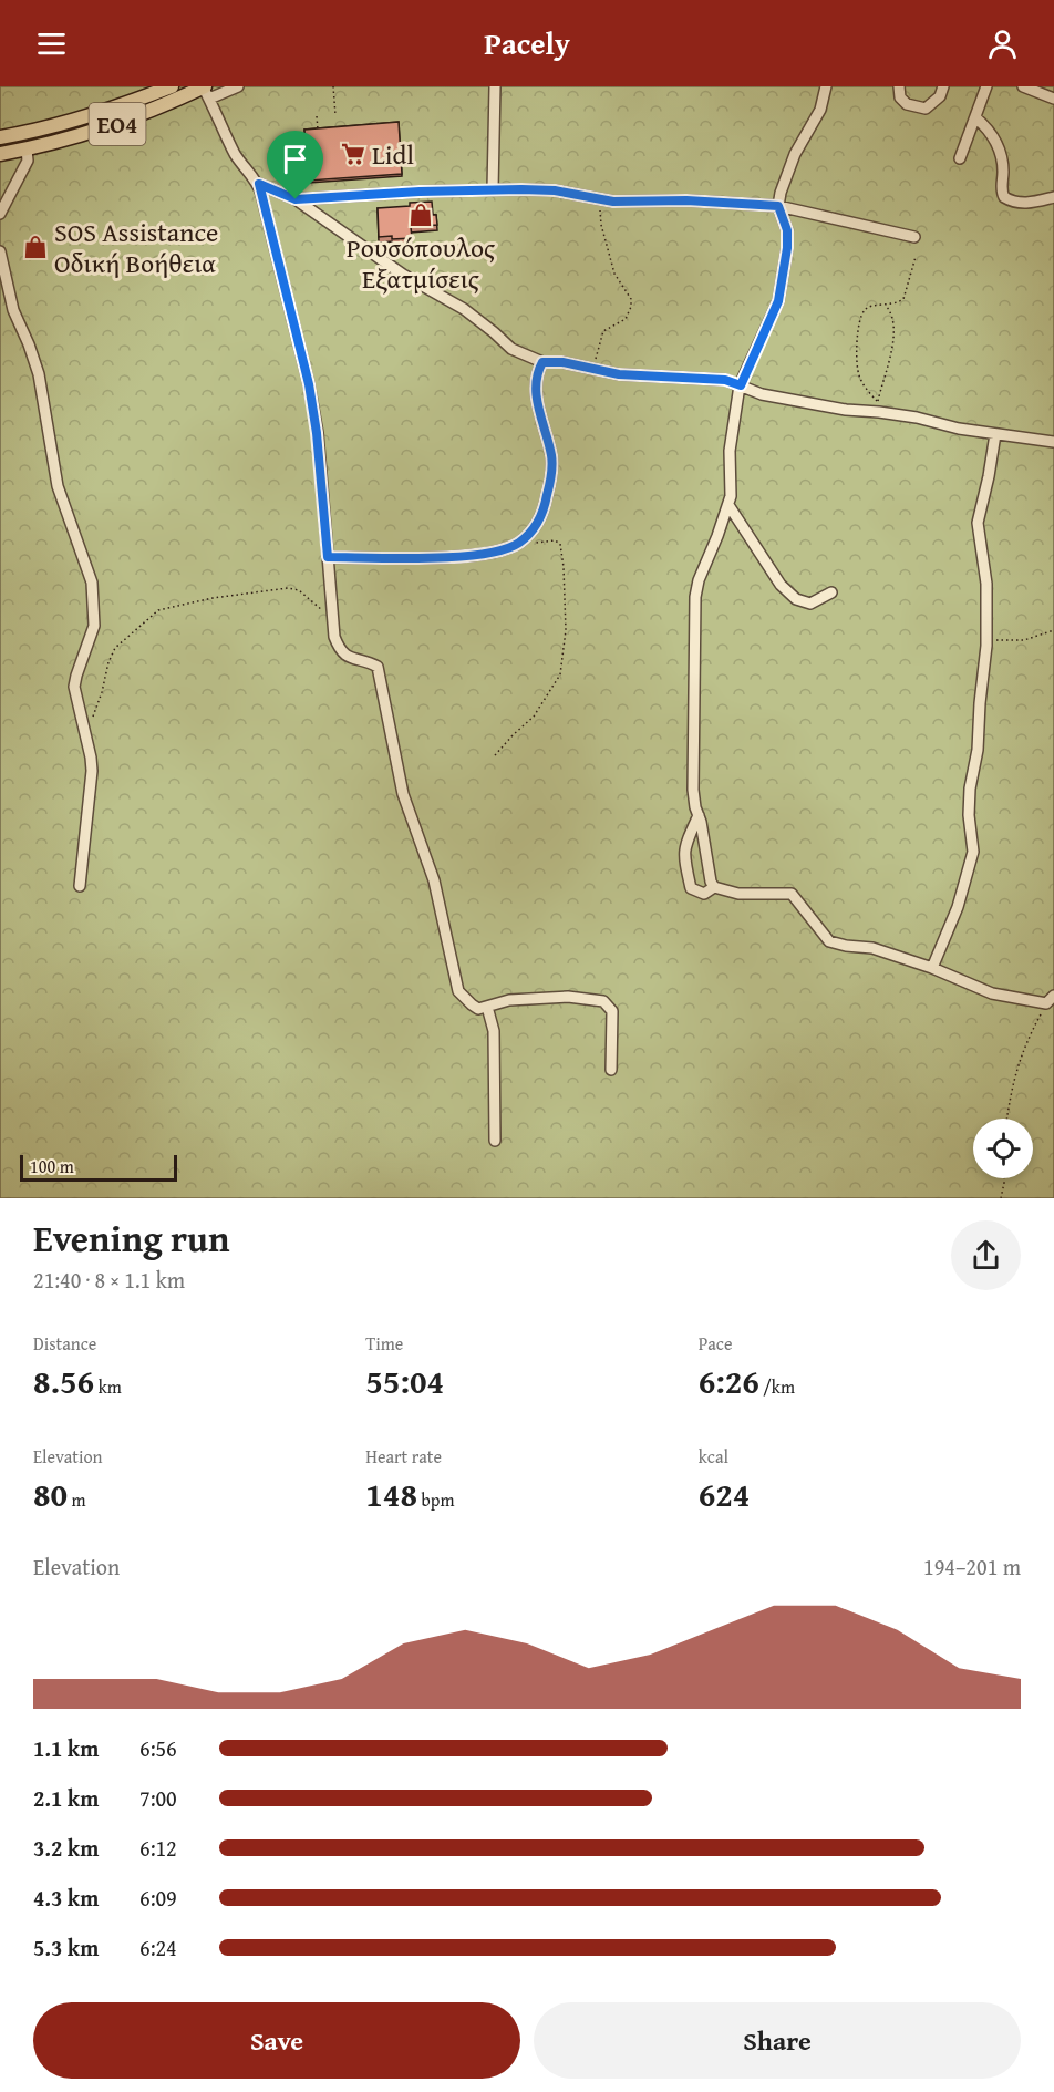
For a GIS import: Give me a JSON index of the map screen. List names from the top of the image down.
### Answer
{
  "streets": {
    "main road": ["ΕΟ4"]
  },
  "places": {
    "supermarket": ["Lidl"],
    "shop": ["Ρουσόπουλος Εξατμίσεις", "SOS Assistance Οδική Βοήθεια"]
  },
  "scale_bar": "100 m",
  "page": {
    "header": "Pacely",
    "scale": "100 m",
    "heading": ["Evening run", "21:40 · 8 × 1.1 km"],
    "stats": [
      ["Distance", "8.56 km"],
      ["Time", "55:04"],
      ["Pace", "6:26 /km"],
      ["Elevation", "80 m"],
      ["Heart rate", "148 bpm"],
      ["kcal", "624"]
    ],
    "chart": ["Elevation", "194–201 m"],
    "list": [
      {
        "name": "1.1 km",
        "note": "6:56"
      },
      {
        "name": "2.1 km",
        "note": "7:00"
      },
      {
        "name": "3.2 km",
        "note": "6:12"
      },
      {
        "name": "4.3 km",
        "note": "6:09"
      },
      {
        "name": "5.3 km",
        "note": "6:24"
      }
    ],
    "buttons": ["Save", "Share"]
  }
}
